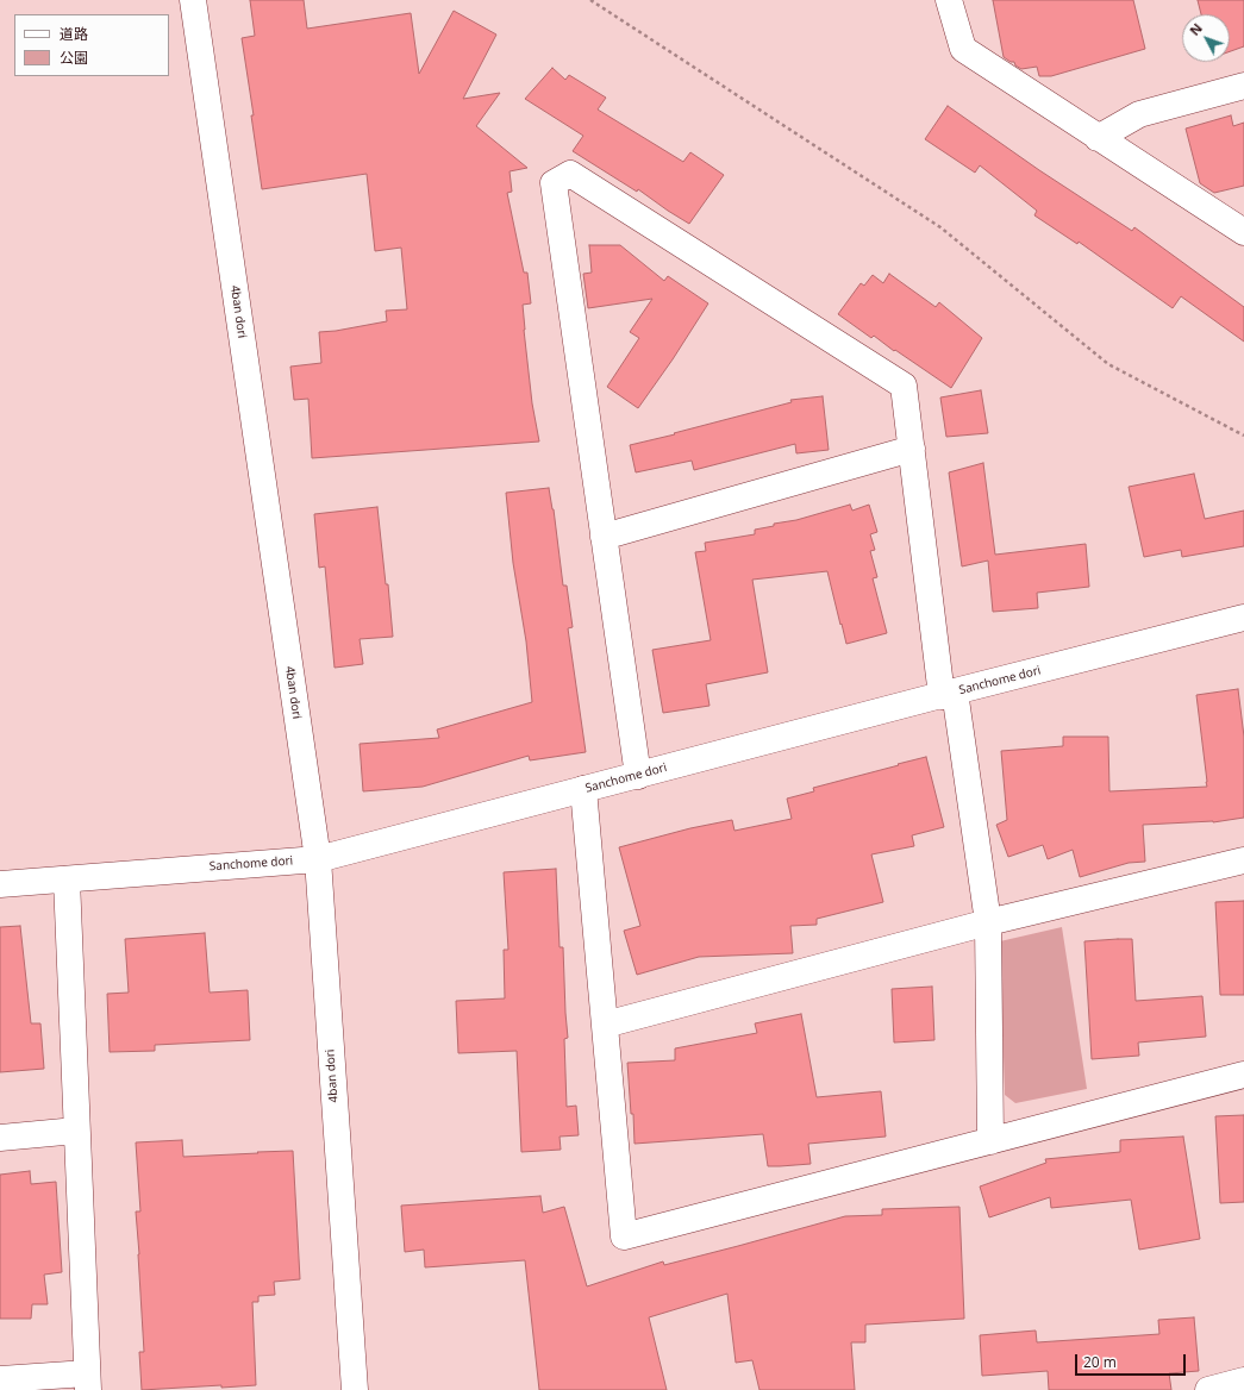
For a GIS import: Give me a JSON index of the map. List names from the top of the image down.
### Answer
{
  "streets": {
    "street": ["4ban dori", "Sanchome dori"]
  },
  "crossings": [
    ["4ban dori", "Sanchome dori"]
  ],
  "legend": ["道路", "公園"],
  "scale_bar": "20 m",
  "north": "top left"
}
